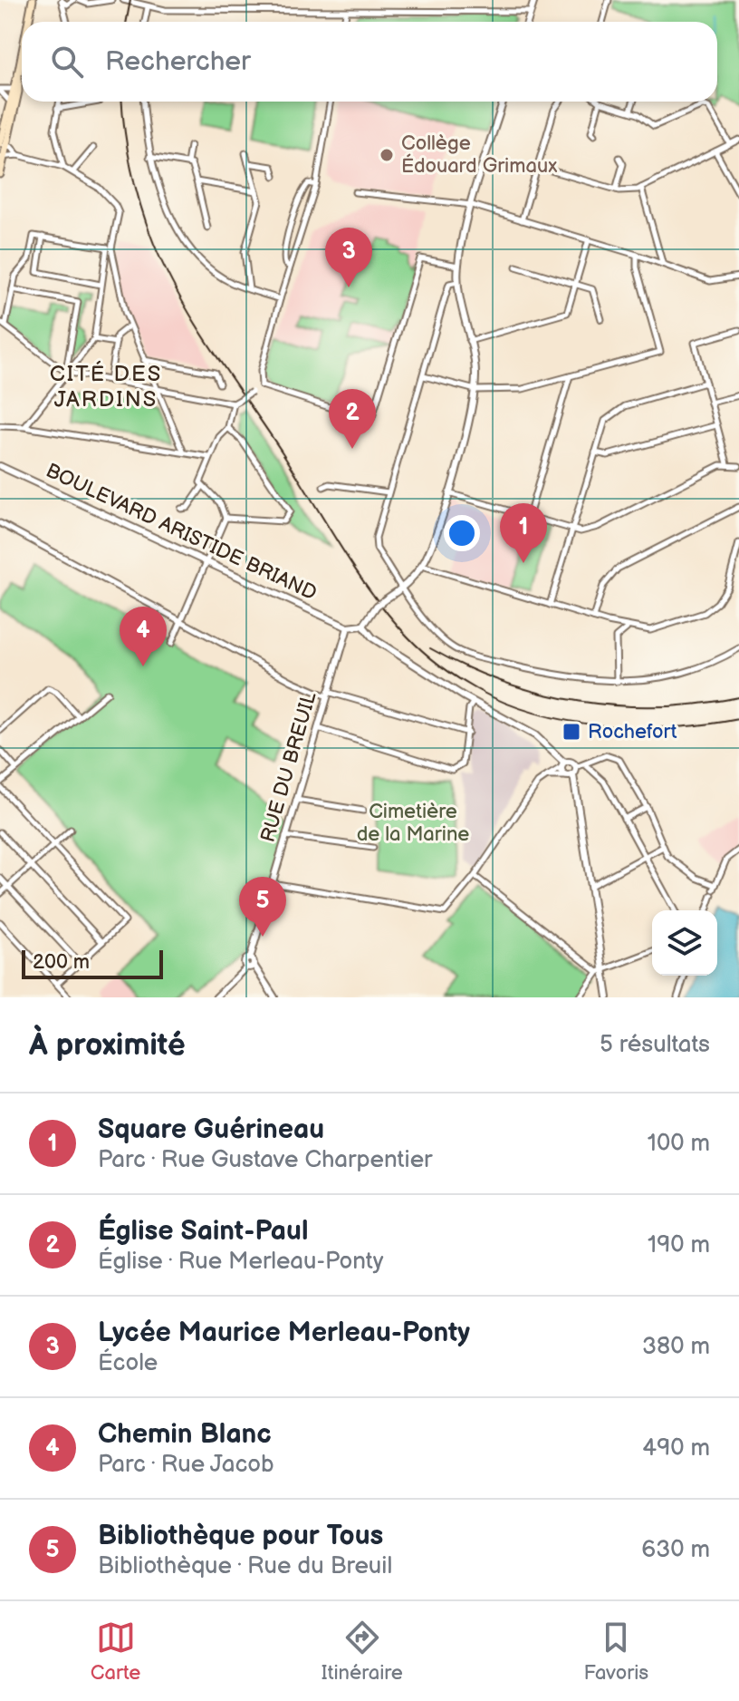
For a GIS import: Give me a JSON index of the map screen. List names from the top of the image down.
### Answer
{
  "streets": {
    "street": ["BOULEVARD ARISTIDE BRIAND", "RUE DU BREUIL"]
  },
  "crossings": [
    ["BOULEVARD ARISTIDE BRIAND", "RUE DU BREUIL"]
  ],
  "districts": ["CITÉ DES JARDINS"],
  "parks": ["Cimetière de la Marine"],
  "places": {
    "other": ["Collège Édouard Grimaux"],
    "transit": ["Rochefort"]
  },
  "scale_bar": "200 m",
  "page": {
    "search": "Rechercher",
    "pins": [
      "3",
      "2",
      "1",
      "4",
      "5"
    ],
    "scale": "200 m",
    "heading": ["À proximité", "5 résultats"],
    "list": [
      {
        "mark": "1",
        "name": "Square Guérineau",
        "note": "Parc · Rue Gustave Charpentier",
        "value": "100 m"
      },
      {
        "mark": "2",
        "name": "Église Saint-Paul",
        "note": "Église · Rue Merleau-Ponty",
        "value": "190 m"
      },
      {
        "mark": "3",
        "name": "Lycée Maurice Merleau-Ponty",
        "note": "École",
        "value": "380 m"
      },
      {
        "mark": "4",
        "name": "Chemin Blanc",
        "note": "Parc · Rue Jacob",
        "value": "490 m"
      },
      {
        "mark": "5",
        "name": "Bibliothèque pour Tous",
        "note": "Bibliothèque · Rue du Breuil",
        "value": "630 m"
      }
    ],
    "nav": ["Carte", "Itinéraire", "Favoris"]
  }
}
